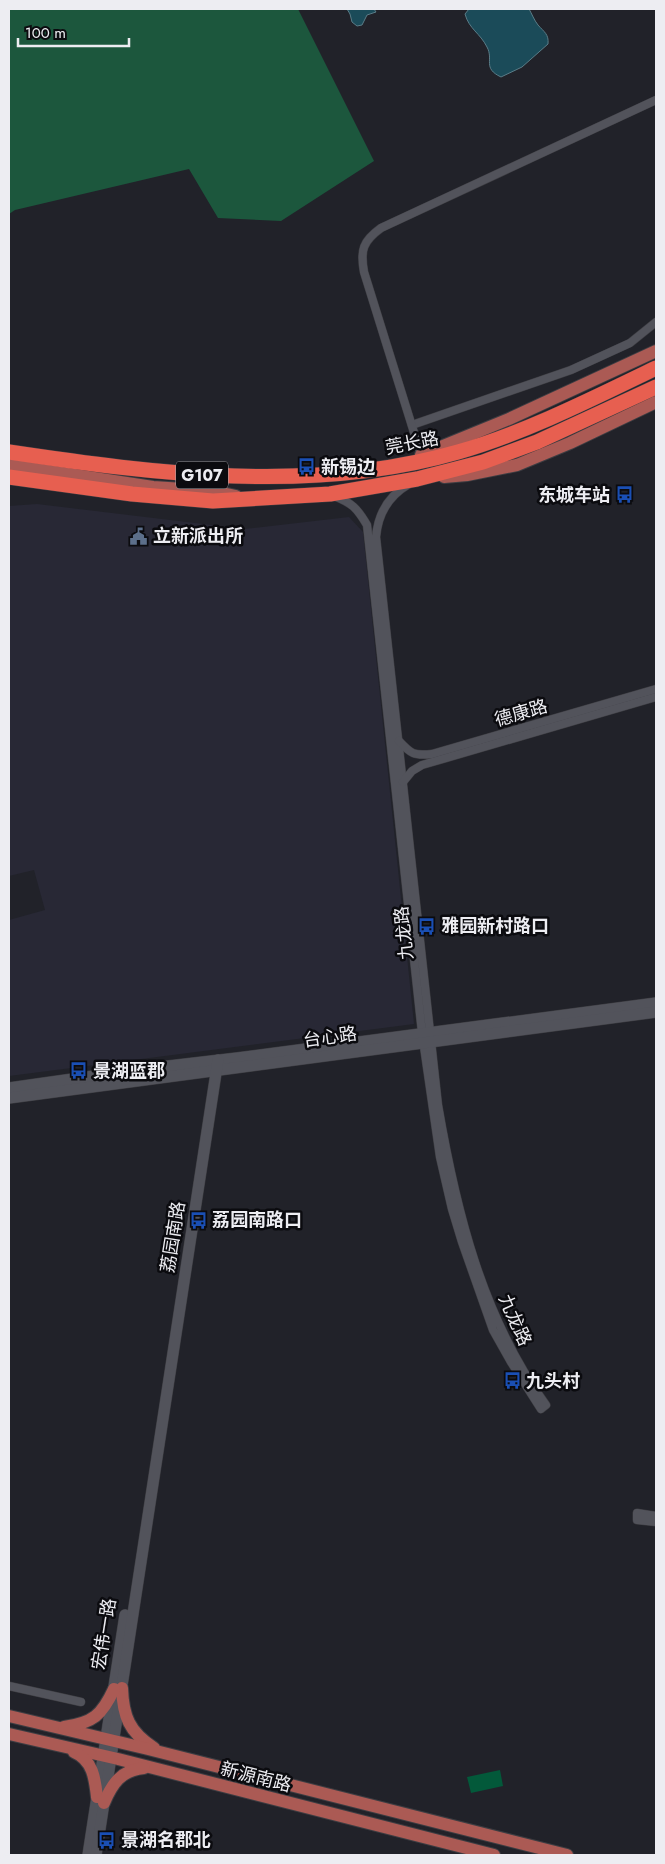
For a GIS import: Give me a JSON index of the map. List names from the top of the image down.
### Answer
{
  "streets": {
    "highway": ["莞长路", "G107"],
    "main road": [
      "台心路",
      "荔园南路",
      "宏伟一路",
      "新源南路"
    ],
    "street": ["德康路", "九龙路"]
  },
  "crossings": [
    ["莞长路", "九龙路"],
    ["德康路", "九龙路"],
    ["九龙路", "台心路"],
    ["台心路", "荔园南路"],
    ["荔园南路", "宏伟一路"],
    ["宏伟一路", "新源南路"]
  ],
  "places": {
    "bus stop": [
      "新锡边",
      "东城车站",
      "雅园新村路口",
      "景湖蓝郡",
      "荔园南路口",
      "九头村",
      "景湖名郡北"
    ],
    "public building": ["立新派出所"]
  },
  "scale_bar": "100 m"
}
